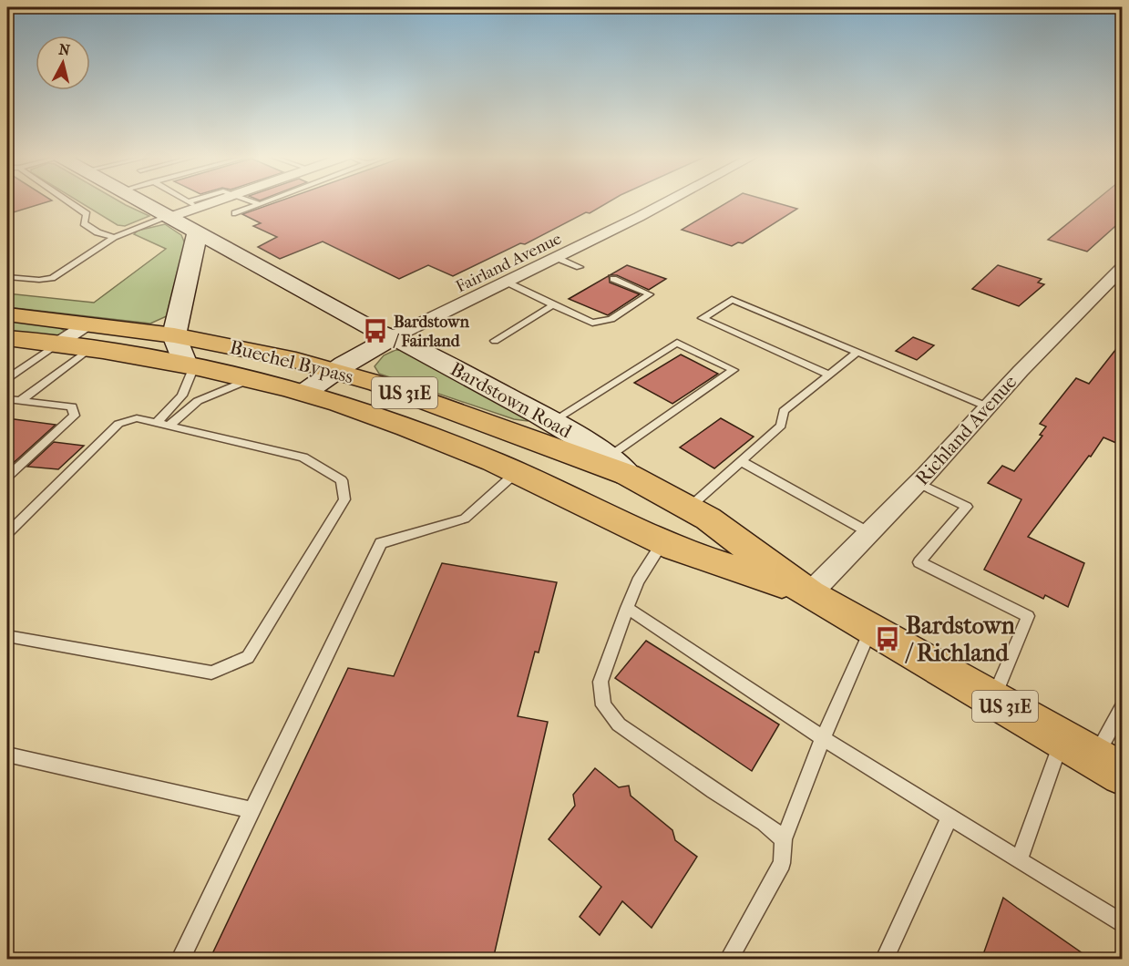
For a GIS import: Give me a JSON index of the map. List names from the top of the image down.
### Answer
{
  "streets": {
    "main road": ["Buechel Bypass", "US 31E", "Bardstown Road"],
    "street": ["Fairland Avenue", "Richland Avenue"]
  },
  "crossings": [
    ["Fairland Avenue", "Bardstown Road"],
    ["Buechel Bypass", "Bardstown Road"],
    ["Bardstown Road", "Richland Avenue"]
  ],
  "places": {
    "bus stop": ["Bardstown / Fairland", "Bardstown / Richland"]
  },
  "north": "top"
}
